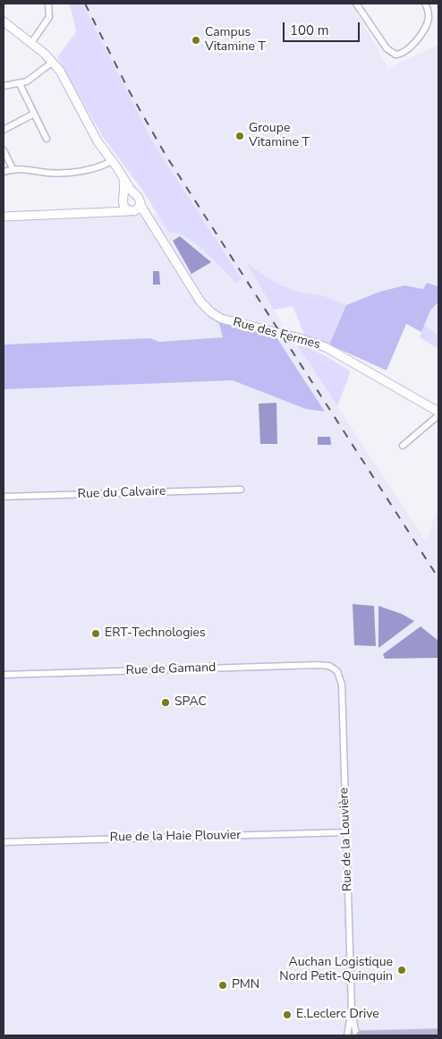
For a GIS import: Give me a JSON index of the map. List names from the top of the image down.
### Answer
{
  "streets": {
    "street": [
      "Rue des Fermes",
      "Rue du Calvaire",
      "Rue de Gamand",
      "Rue de la Haie Plouvier",
      "Rue de la Louvière"
    ]
  },
  "crossings": [
    ["Rue de Gamand", "Rue de la Louvière"],
    ["Rue de la Haie Plouvier", "Rue de la Louvière"]
  ],
  "places": [
    "Campus Vitamine T",
    "Groupe Vitamine T",
    "ERT-Technologies",
    "SPAC",
    "Auchan Logistique Nord Petit-Quinquin",
    "PMN",
    "E.Leclerc Drive"
  ],
  "scale_bar": "100 m"
}
